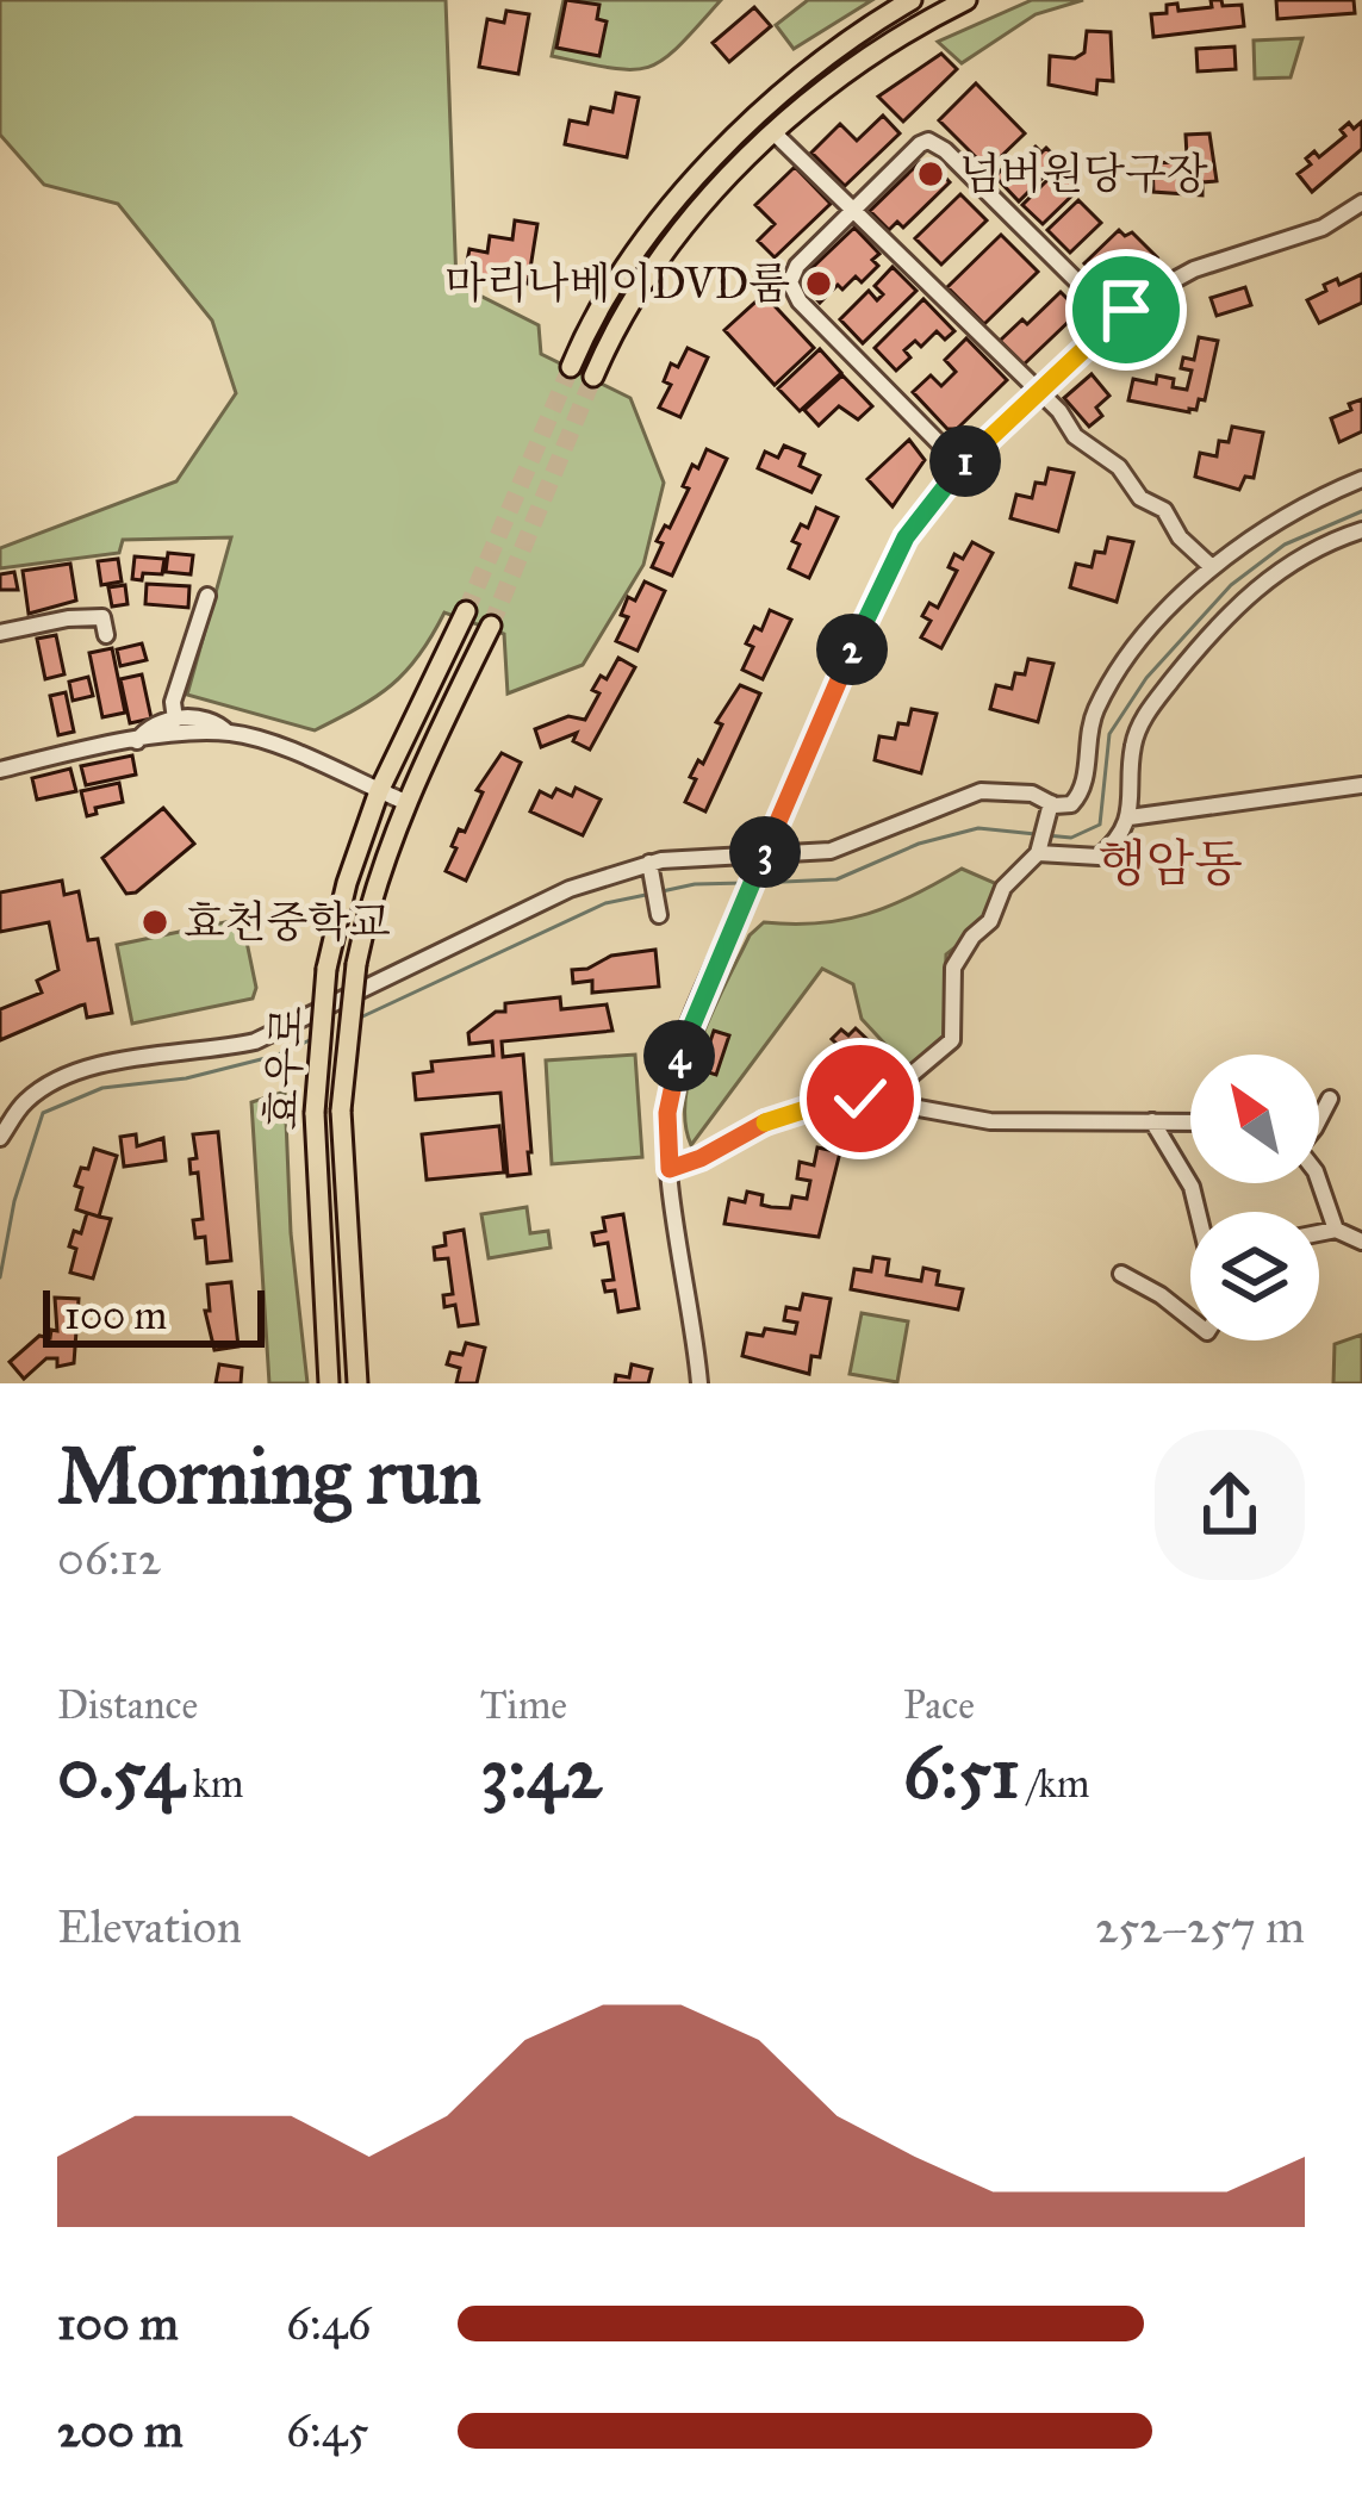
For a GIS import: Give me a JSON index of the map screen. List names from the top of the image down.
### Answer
{
  "streets": {
    "main road": ["효우로"]
  },
  "districts": ["행암동"],
  "places": ["넘버원당구장", "마리나베이DVD룸", "효천중학교"],
  "scale_bar": "100 m",
  "north": "top left",
  "page": {
    "pins": [
      "1",
      "2",
      "3",
      "4"
    ],
    "scale": "100 m",
    "heading": ["Morning run", "06:12"],
    "stats": [
      ["Distance", "0.54 km"],
      ["Time", "3:42"],
      ["Pace", "6:51 /km"]
    ],
    "chart": ["Elevation", "252–257 m"],
    "list": [
      {
        "name": "100 m",
        "note": "6:46"
      },
      {
        "name": "200 m",
        "note": "6:45"
      }
    ]
  }
}
